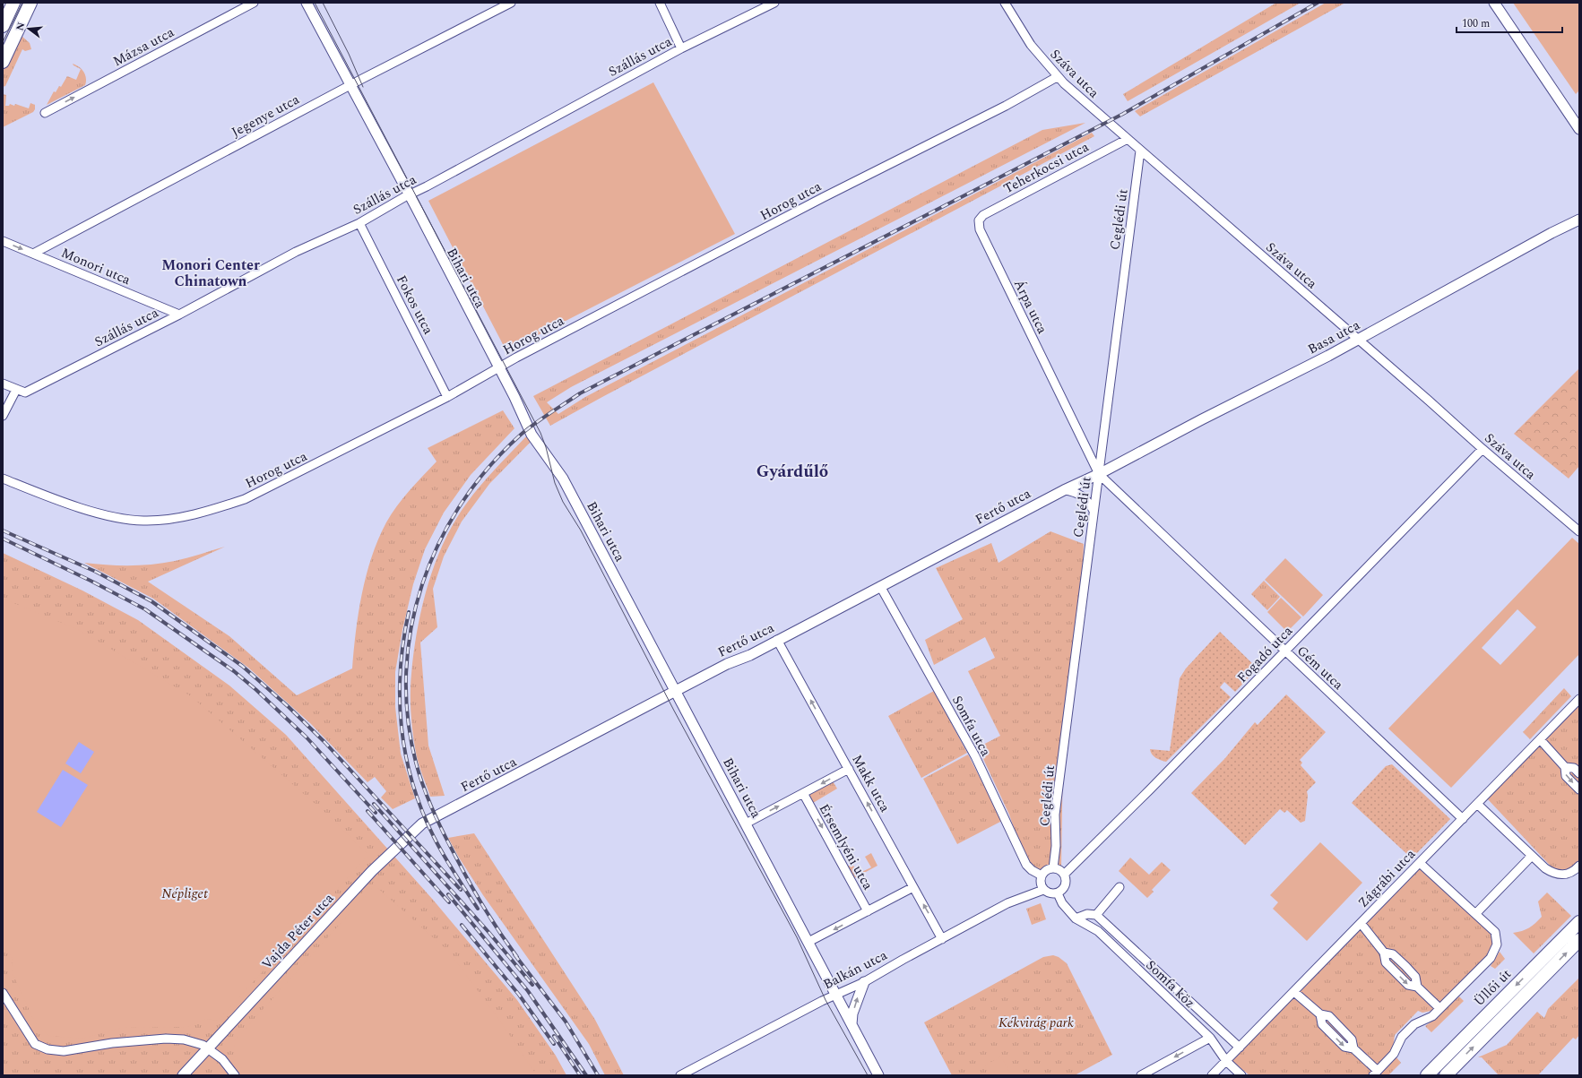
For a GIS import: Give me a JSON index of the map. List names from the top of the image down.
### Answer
{
  "streets": {
    "main road": ["Üllői út"],
    "street": [
      "Mázsa utca",
      "Szállás utca",
      "Száva utca",
      "Jegenye utca",
      "Teherkocsi utca",
      "Horog utca",
      "Ceglédi út",
      "Monori utca",
      "Bihari utca",
      "Fokos utca",
      "Árpa utca",
      "Basa utca",
      "Fertő utca",
      "Fogadó utca",
      "Gém utca",
      "Somfa utca",
      "Makk utca",
      "Érsemlyéni utca",
      "Zágrábi utca",
      "Vajda Péter utca",
      "Balkán utca",
      "Somfa köz"
    ]
  },
  "crossings": [
    ["Szállás utca", "Monori utca"],
    ["Szállás utca", "Bihari utca"],
    ["Szállás utca", "Fokos utca"],
    ["Száva utca", "Teherkocsi utca"],
    ["Száva utca", "Horog utca"],
    ["Száva utca", "Ceglédi út"],
    ["Száva utca", "Basa utca"],
    ["Száva utca", "Fogadó utca"],
    ["Jegenye utca", "Monori utca"],
    ["Jegenye utca", "Bihari utca"],
    ["Teherkocsi utca", "Árpa utca"],
    ["Horog utca", "Bihari utca"],
    ["Horog utca", "Fokos utca"],
    ["Ceglédi út", "Árpa utca"],
    ["Ceglédi út", "Basa utca"],
    ["Ceglédi út", "Fogadó utca"],
    ["Ceglédi út", "Gém utca"],
    ["Ceglédi út", "Somfa utca"],
    ["Ceglédi út", "Balkán utca"],
    ["Ceglédi út", "Somfa köz"],
    ["Bihari utca", "Fertő utca"],
    ["Bihari utca", "Balkán utca"],
    ["Árpa utca", "Basa utca"],
    ["Árpa utca", "Gém utca"],
    ["Basa utca", "Fertő utca"],
    ["Basa utca", "Gém utca"],
    ["Fertő utca", "Somfa utca"],
    ["Fertő utca", "Makk utca"],
    ["Fertő utca", "Vajda Péter utca"],
    ["Fogadó utca", "Gém utca"],
    ["Fogadó utca", "Somfa utca"],
    ["Fogadó utca", "Balkán utca"],
    ["Fogadó utca", "Somfa köz"],
    ["Gém utca", "Zágrábi utca"],
    ["Somfa utca", "Balkán utca"],
    ["Somfa utca", "Somfa köz"],
    ["Makk utca", "Balkán utca"],
    ["Zágrábi utca", "Somfa köz"],
    ["Balkán utca", "Somfa köz"]
  ],
  "one_way": ["Mázsa utca", "Makk utca", "Érsemlyéni utca"],
  "districts": ["Monori Center Chinatown", "Gyárdűlő"],
  "parks": ["Népliget", "Kékvirág park"],
  "scale_bar": "100 m",
  "north": "left"
}
